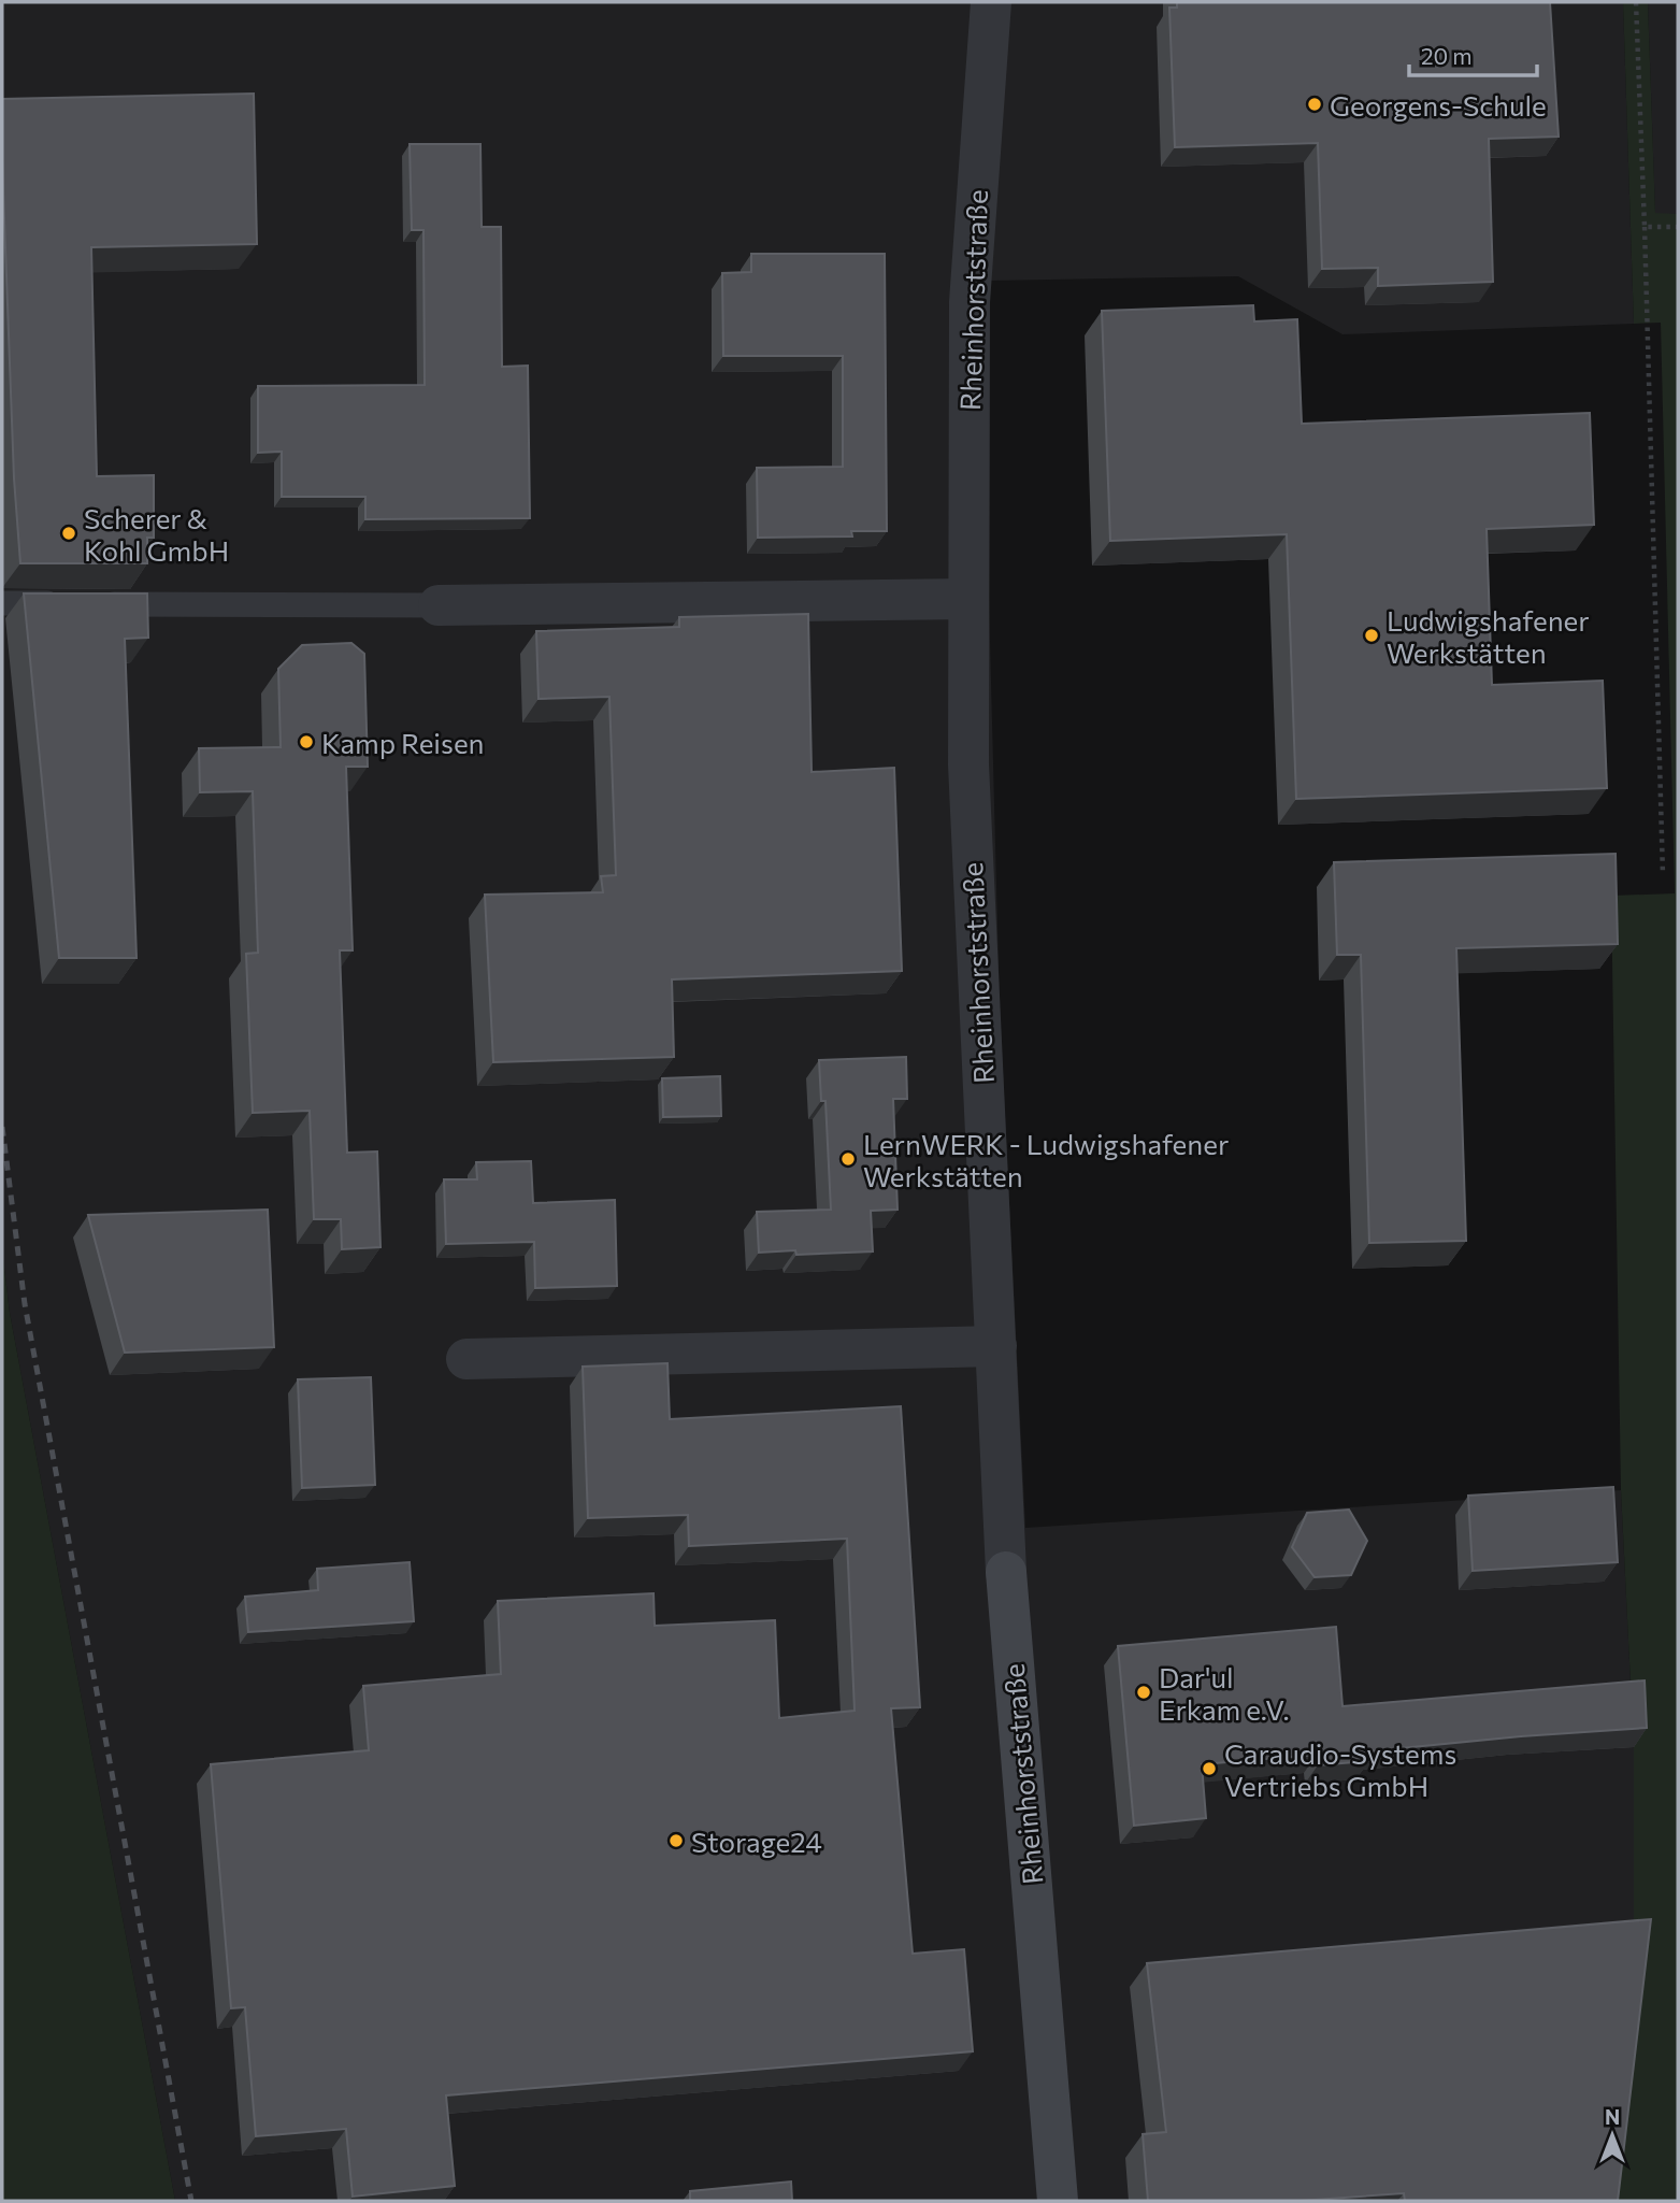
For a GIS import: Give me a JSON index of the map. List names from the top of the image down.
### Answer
{
  "streets": {
    "street": ["Rheinhorststraße"]
  },
  "places": [
    "Georgens-Schule",
    "Scherer & Kohl GmbH",
    "Ludwigshafener Werkstätten",
    "Kamp Reisen",
    "LernWERK - Ludwigshafener Werkstätten",
    "Dar'ul Erkam e.V.",
    "Caraudio-Systems Vertriebs GmbH",
    "Storage24"
  ],
  "scale_bar": "20 m",
  "north": "top"
}
